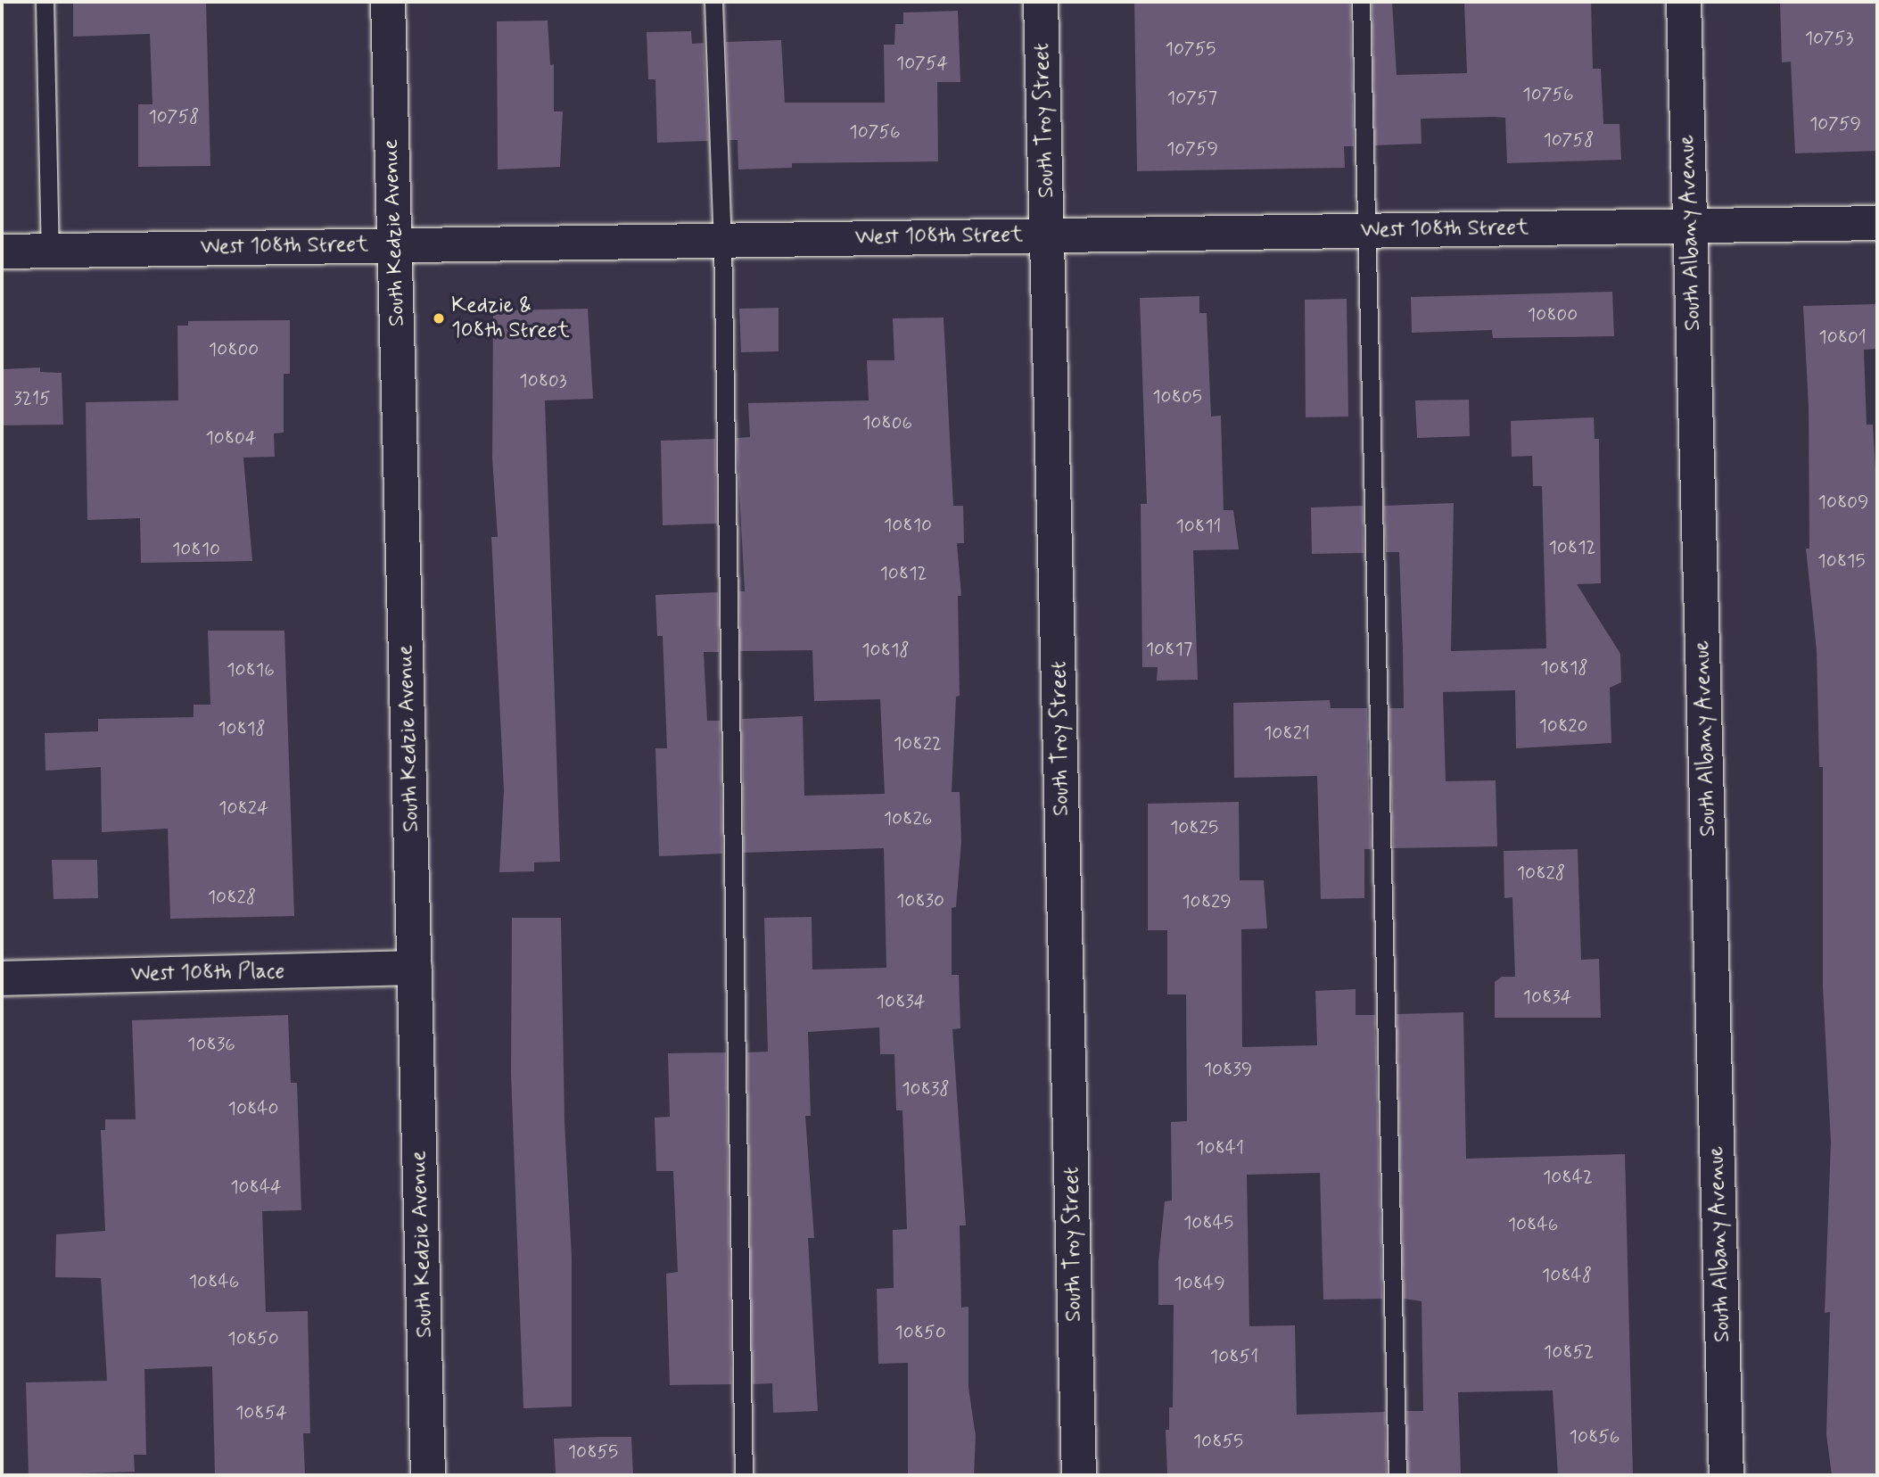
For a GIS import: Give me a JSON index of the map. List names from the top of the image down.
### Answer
{
  "streets": {
    "street": [
      "South Troy Street",
      "West 108th Street",
      "South Kedzie Avenue",
      "South Albany Avenue",
      "West 108th Place"
    ]
  },
  "crossings": [
    ["South Troy Street", "West 108th Street"],
    ["West 108th Street", "South Kedzie Avenue"],
    ["West 108th Street", "South Albany Avenue"],
    ["South Kedzie Avenue", "West 108th Place"]
  ],
  "places": ["Kedzie & 108th Street"],
  "house_numbers": [
    "10753",
    "10755",
    "10754",
    "10756",
    "10757",
    "10758",
    "10759",
    "10756",
    "10758",
    "10759",
    "10800",
    "10801",
    "10800",
    "10803",
    "10805",
    "3215",
    "10806",
    "10804",
    "10809",
    "10810",
    "10811",
    "10812",
    "10810",
    "10815",
    "10812",
    "10817",
    "10818",
    "10818",
    "10816",
    "10820",
    "10818",
    "10821",
    "10822",
    "10824",
    "10826",
    "10825",
    "10828",
    "10828",
    "10830",
    "10829",
    "10834",
    "10834",
    "10836",
    "10839",
    "10838",
    "10840",
    "10841",
    "10842",
    "10844",
    "10845",
    "10846",
    "10848",
    "10846",
    "10849",
    "10850",
    "10850",
    "10852",
    "10851",
    "10854",
    "10856",
    "10855",
    "10855"
  ]
}
